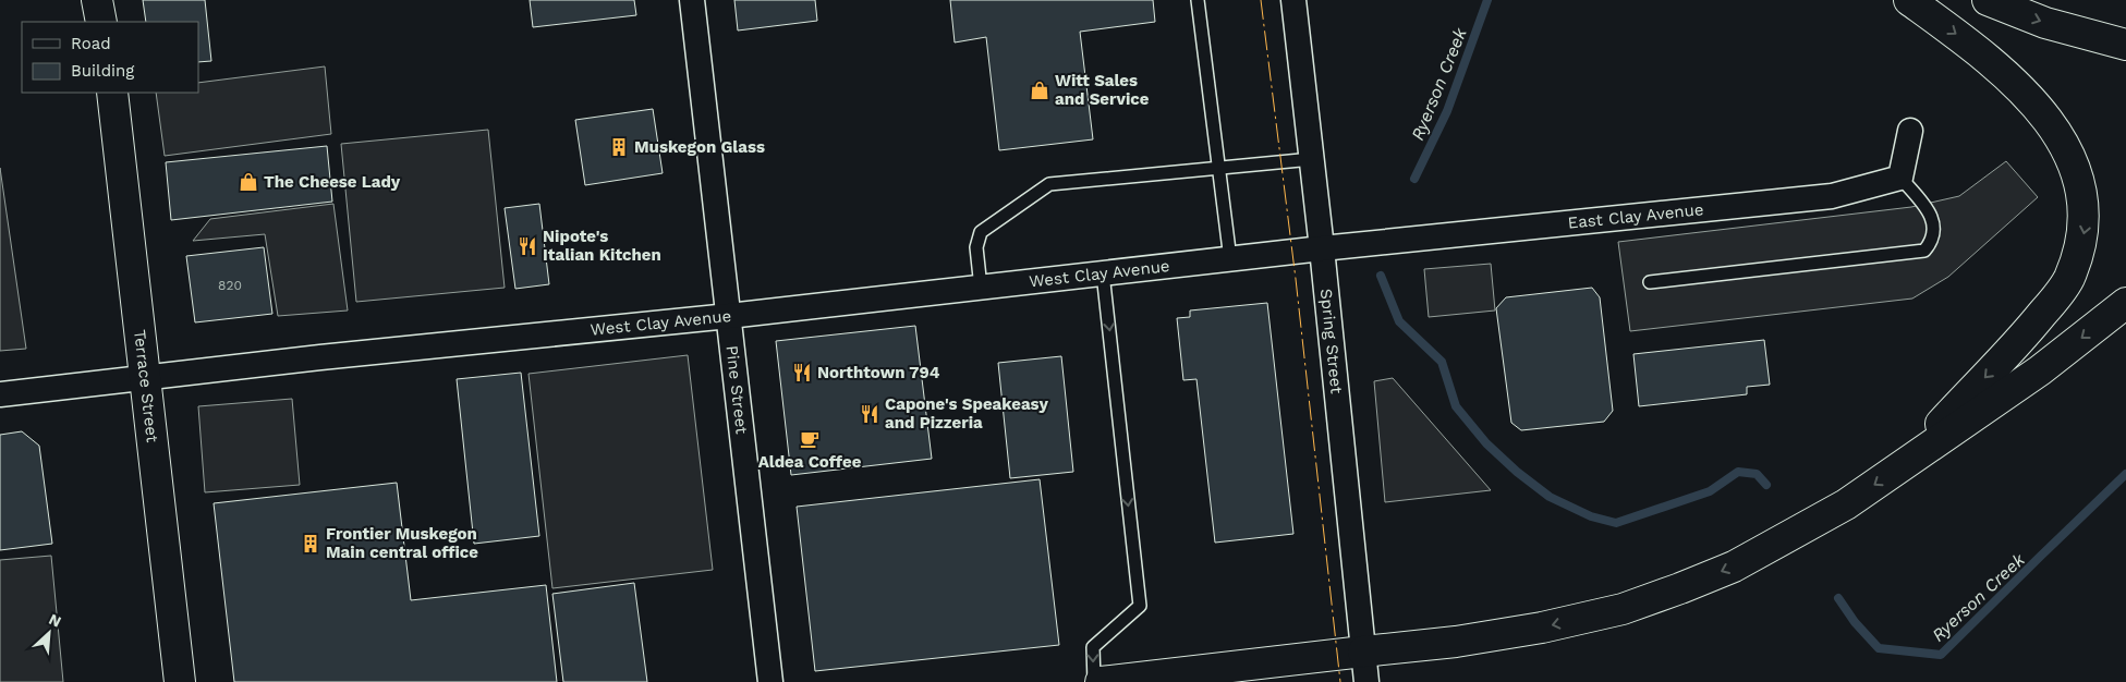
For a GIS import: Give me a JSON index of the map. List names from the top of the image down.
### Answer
{
  "streets": {
    "main road": ["Terrace Street"],
    "street": [
      "East Clay Avenue",
      "West Clay Avenue",
      "Spring Street",
      "Pine Street"
    ]
  },
  "crossings": [
    ["East Clay Avenue", "West Clay Avenue"],
    ["East Clay Avenue", "Spring Street"],
    ["West Clay Avenue", "Spring Street"],
    ["West Clay Avenue", "Terrace Street"],
    ["West Clay Avenue", "Pine Street"]
  ],
  "water": ["Ryerson Creek"],
  "places": {
    "shop": ["Witt Sales and Service", "The Cheese Lady"],
    "building": ["Muskegon Glass", "Frontier Muskegon Main central office"],
    "restaurant": ["Nipote's Italian Kitchen", "Northtown 794", "Capone's Speakeasy and Pizzeria"],
    "cafe": ["Aldea Coffee"]
  },
  "house_numbers": ["820"],
  "legend": ["Road", "Building"],
  "north": "top right"
}
